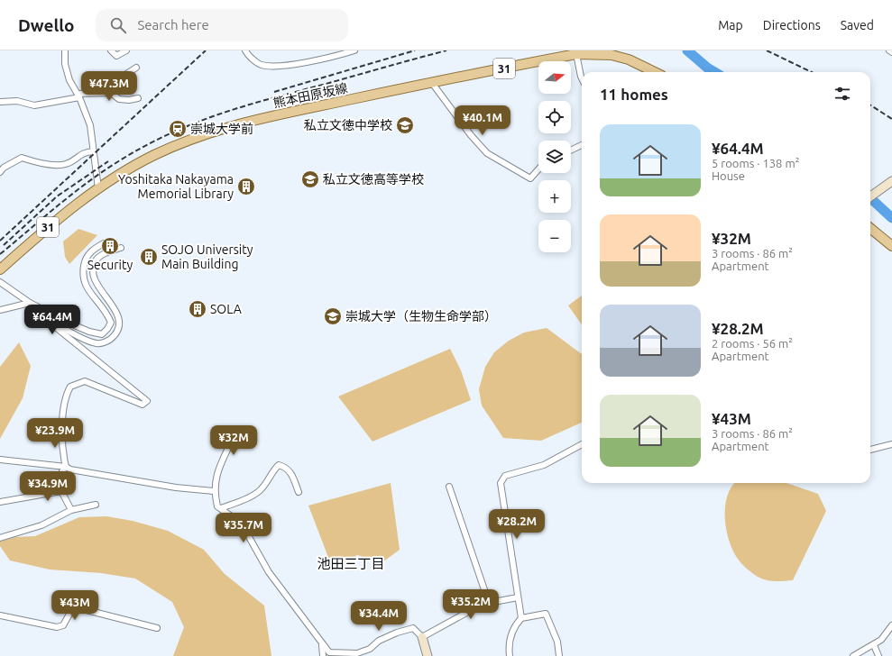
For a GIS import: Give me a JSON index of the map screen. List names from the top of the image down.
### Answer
{
  "streets": {
    "main road": ["31", "熊本田原坂線"]
  },
  "districts": ["池田三丁目"],
  "places": {
    "school or university": ["私立文徳中学校", "私立文徳高等学校", "崇城大学（生物生命学部）"],
    "station": ["崇城大学前"],
    "building": [
      "Yoshitaka Nakayama Memorial Library",
      "Security",
      "SOJO University Main Building",
      "SOLA"
    ]
  },
  "north": "right",
  "page": {
    "header": "Dwello",
    "search": "Search here",
    "nav": ["Map", "Directions", "Saved"],
    "map_buttons": ["+", "−"],
    "price": [
      "¥47.3M",
      "¥40.1M",
      "¥64.4M",
      "¥23.9M",
      "¥32M",
      "¥34.9M",
      "¥28.2M",
      "¥35.7M",
      "¥35.2M",
      "¥43M",
      "¥34.4M"
    ],
    "heading": "11 homes",
    "list": [
      {
        "name": "¥64.4M",
        "note": "5 rooms · 138 m² · House"
      },
      {
        "name": "¥32M",
        "note": "3 rooms · 86 m² · Apartment"
      },
      {
        "name": "¥28.2M",
        "note": "2 rooms · 56 m² · Apartment"
      },
      {
        "name": "¥43M",
        "note": "3 rooms · 86 m² · Apartment"
      }
    ]
  }
}
